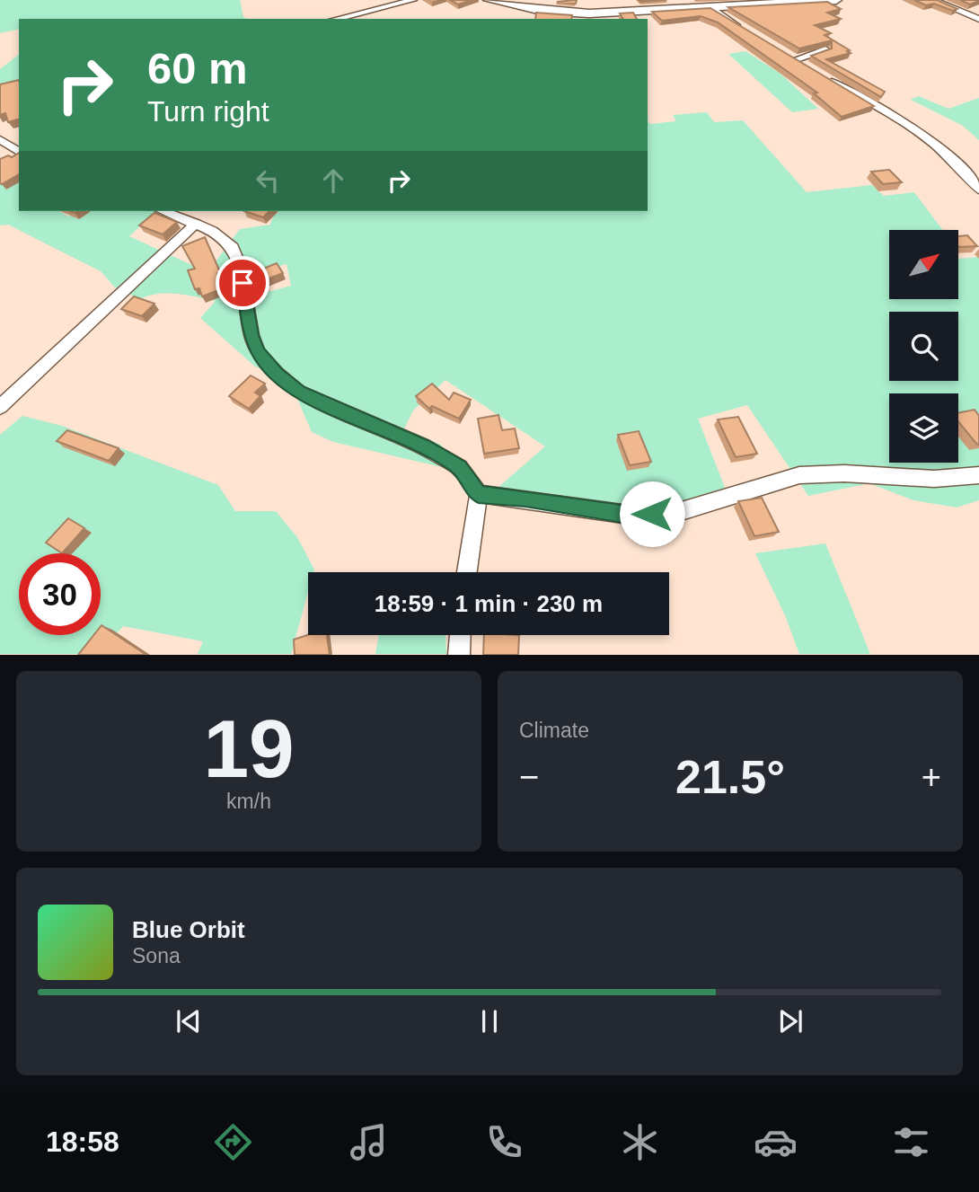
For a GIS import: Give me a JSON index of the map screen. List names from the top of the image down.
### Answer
{
  "north": "top right",
  "page": {
    "turn": ["60 m", "Turn right"],
    "limit": "30",
    "trip": "18:59 · 1 min · 230 m",
    "tile": [
      ["19", "km/h"],
      "Climate"
    ],
    "heat": ["−", "21.5°", "+"],
    "song": ["Blue Orbit", "Sona"],
    "tabs": "18:58"
  }
}
